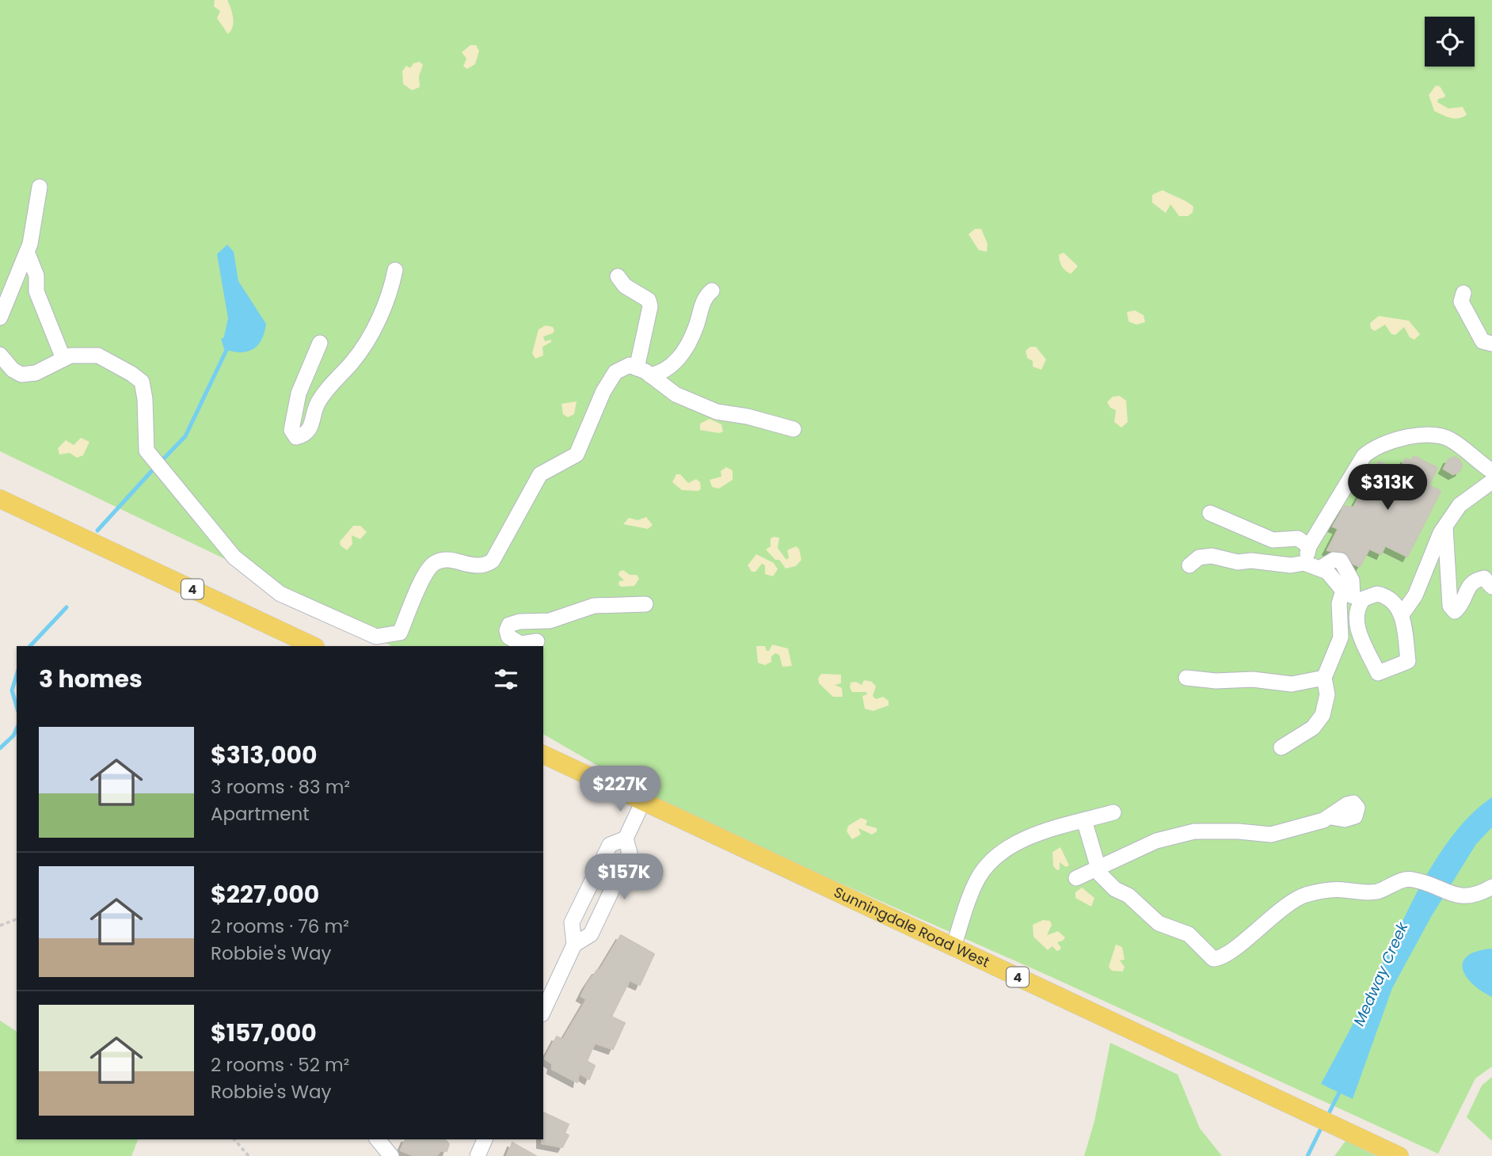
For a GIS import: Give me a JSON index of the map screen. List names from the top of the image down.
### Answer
{
  "streets": {
    "main road": ["4", "Sunningdale Road West"]
  },
  "water": ["Medway Creek"],
  "page": {
    "price": ["$313K", "$227K", "$157K"],
    "heading": "3 homes",
    "list": [
      {
        "name": "$313,000",
        "note": "3 rooms · 83 m² · Apartment"
      },
      {
        "name": "$227,000",
        "note": "2 rooms · 76 m² · Robbie's Way"
      },
      {
        "name": "$157,000",
        "note": "2 rooms · 52 m² · Robbie's Way"
      }
    ]
  }
}
